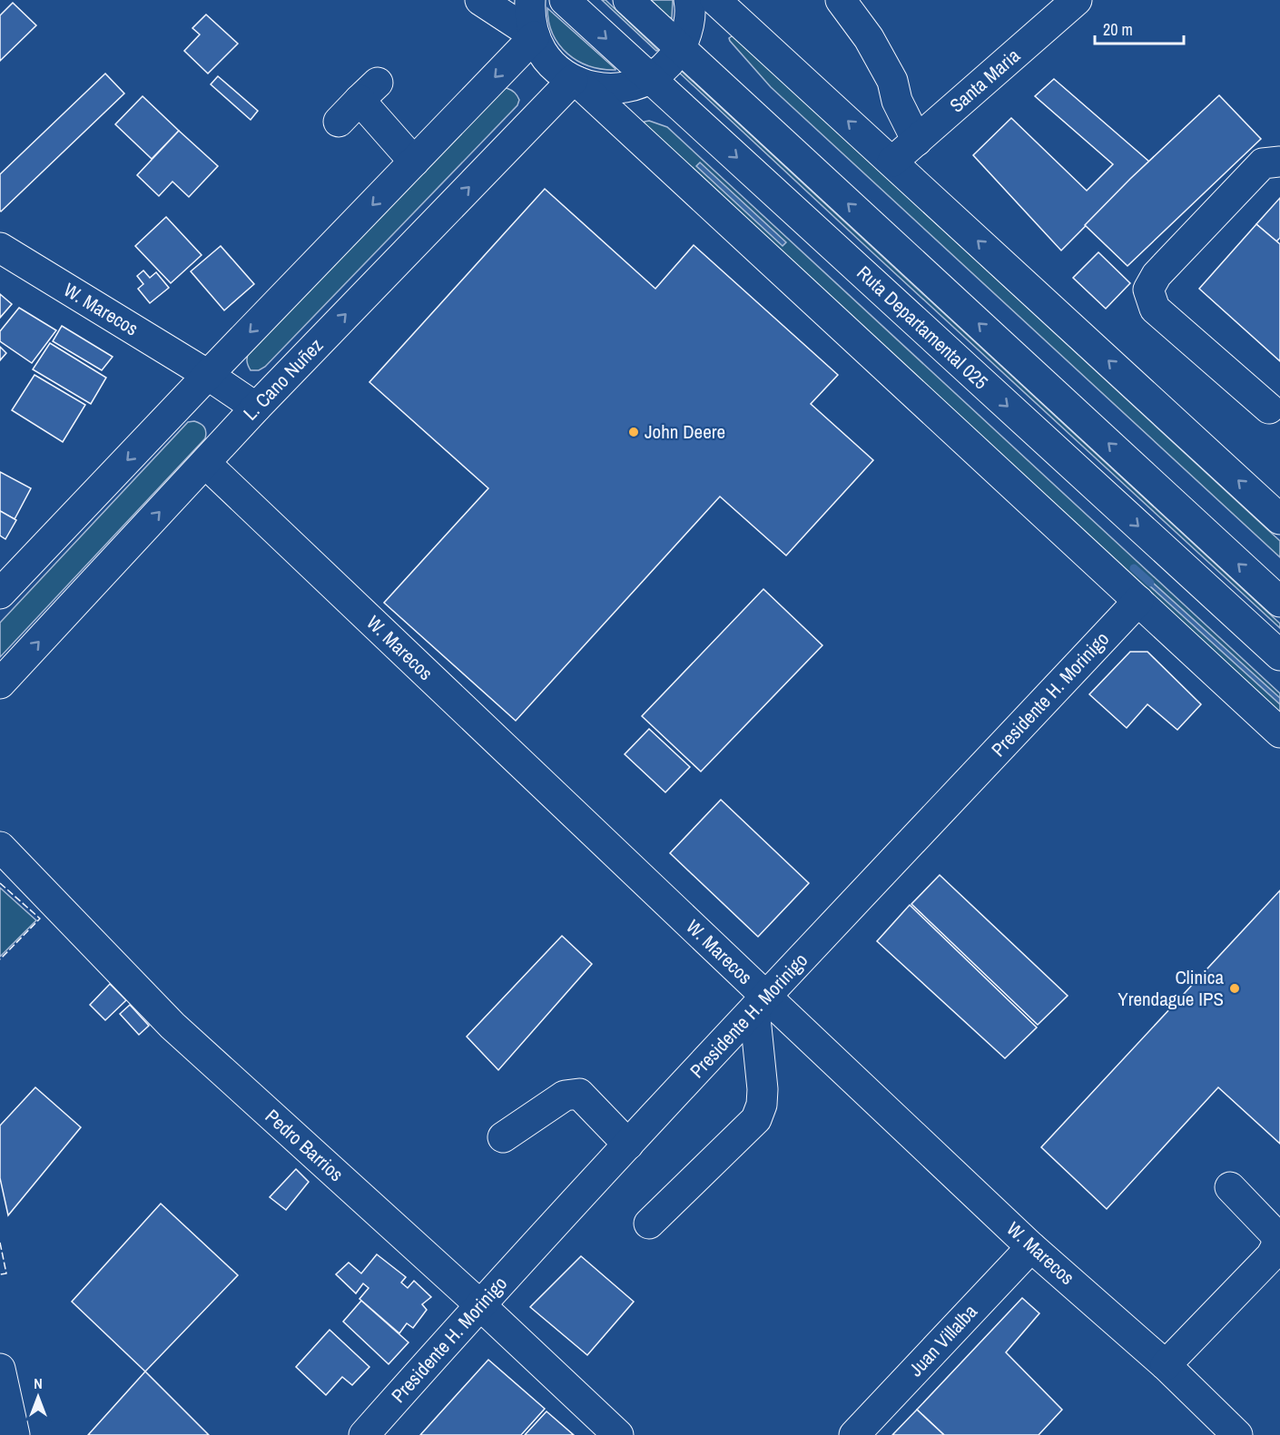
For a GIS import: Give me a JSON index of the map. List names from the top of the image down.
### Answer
{
  "streets": {
    "main road": [
      "Santa Maria",
      "W. Marecos",
      "Ruta Departamental 025",
      "L. Cano Nuñez",
      "Presidente H. Morinigo",
      "Pedro Barrios",
      "Juan Villalba"
    ]
  },
  "crossings": [
    ["W. Marecos", "L. Cano Nuñez"],
    ["W. Marecos", "Presidente H. Morinigo"],
    ["W. Marecos", "Juan Villalba"],
    ["Presidente H. Morinigo", "Pedro Barrios"]
  ],
  "places": ["John Deere", "Clinica Yrendague IPS"],
  "scale_bar": "20 m",
  "north": "top"
}
